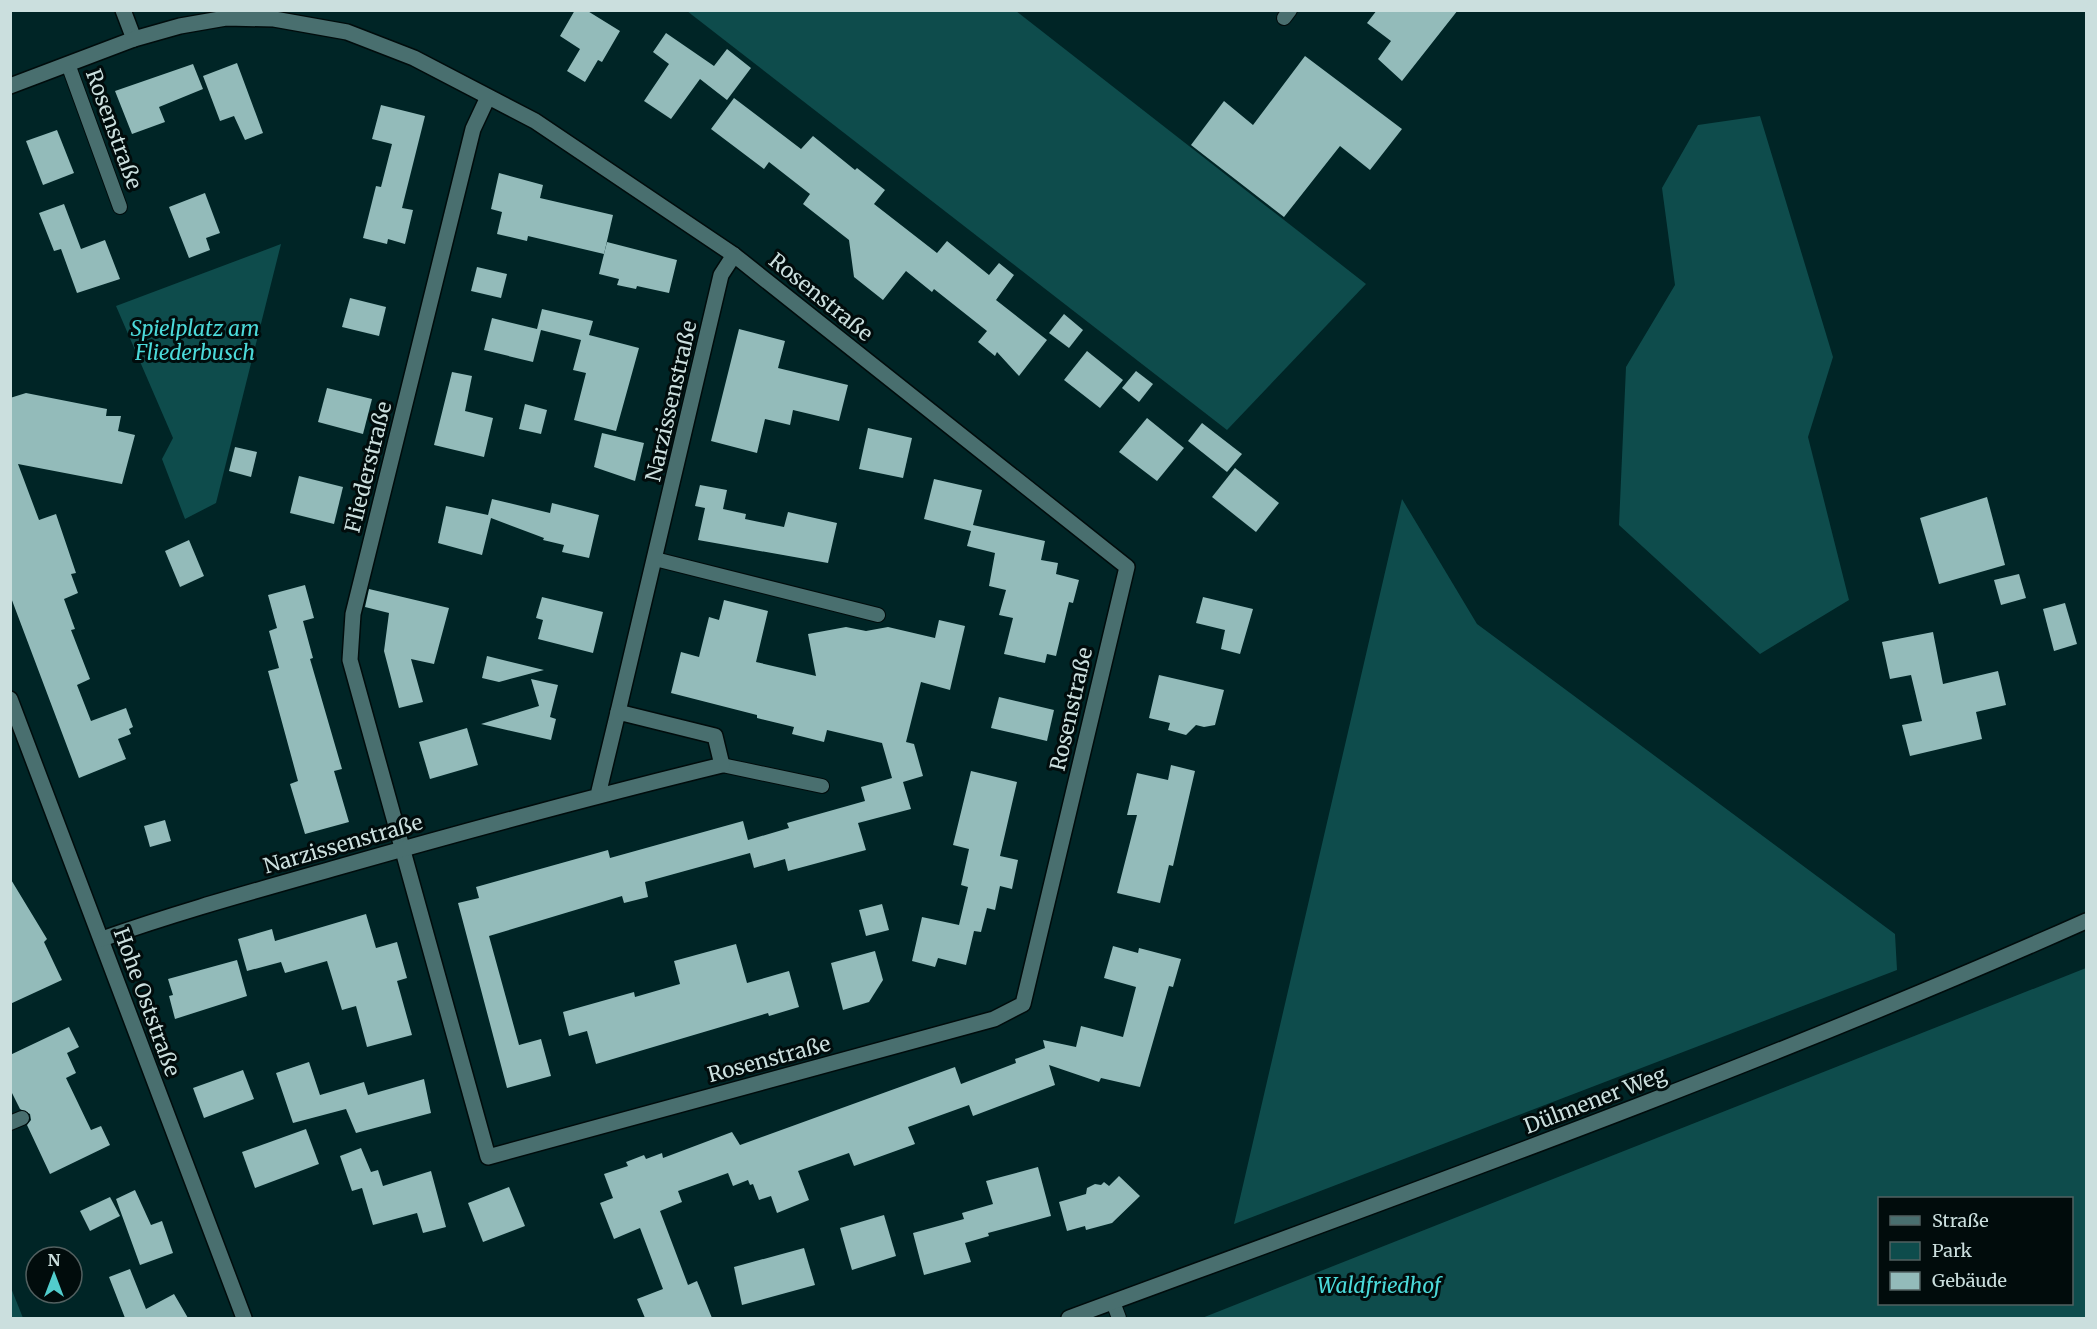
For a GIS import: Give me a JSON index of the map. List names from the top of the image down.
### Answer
{
  "streets": {
    "street": [
      "Rosenstraße",
      "Narzissenstraße",
      "Fliederstraße",
      "Hohe Oststraße",
      "Dülmener Weg"
    ]
  },
  "crossings": [
    ["Rosenstraße", "Narzissenstraße"],
    ["Rosenstraße", "Fliederstraße"],
    ["Narzissenstraße", "Fliederstraße"],
    ["Narzissenstraße", "Hohe Oststraße"]
  ],
  "parks": ["Spielplatz am Fliederbusch", "Waldfriedhof"],
  "legend": ["Straße", "Park", "Gebäude"],
  "north": "top"
}
